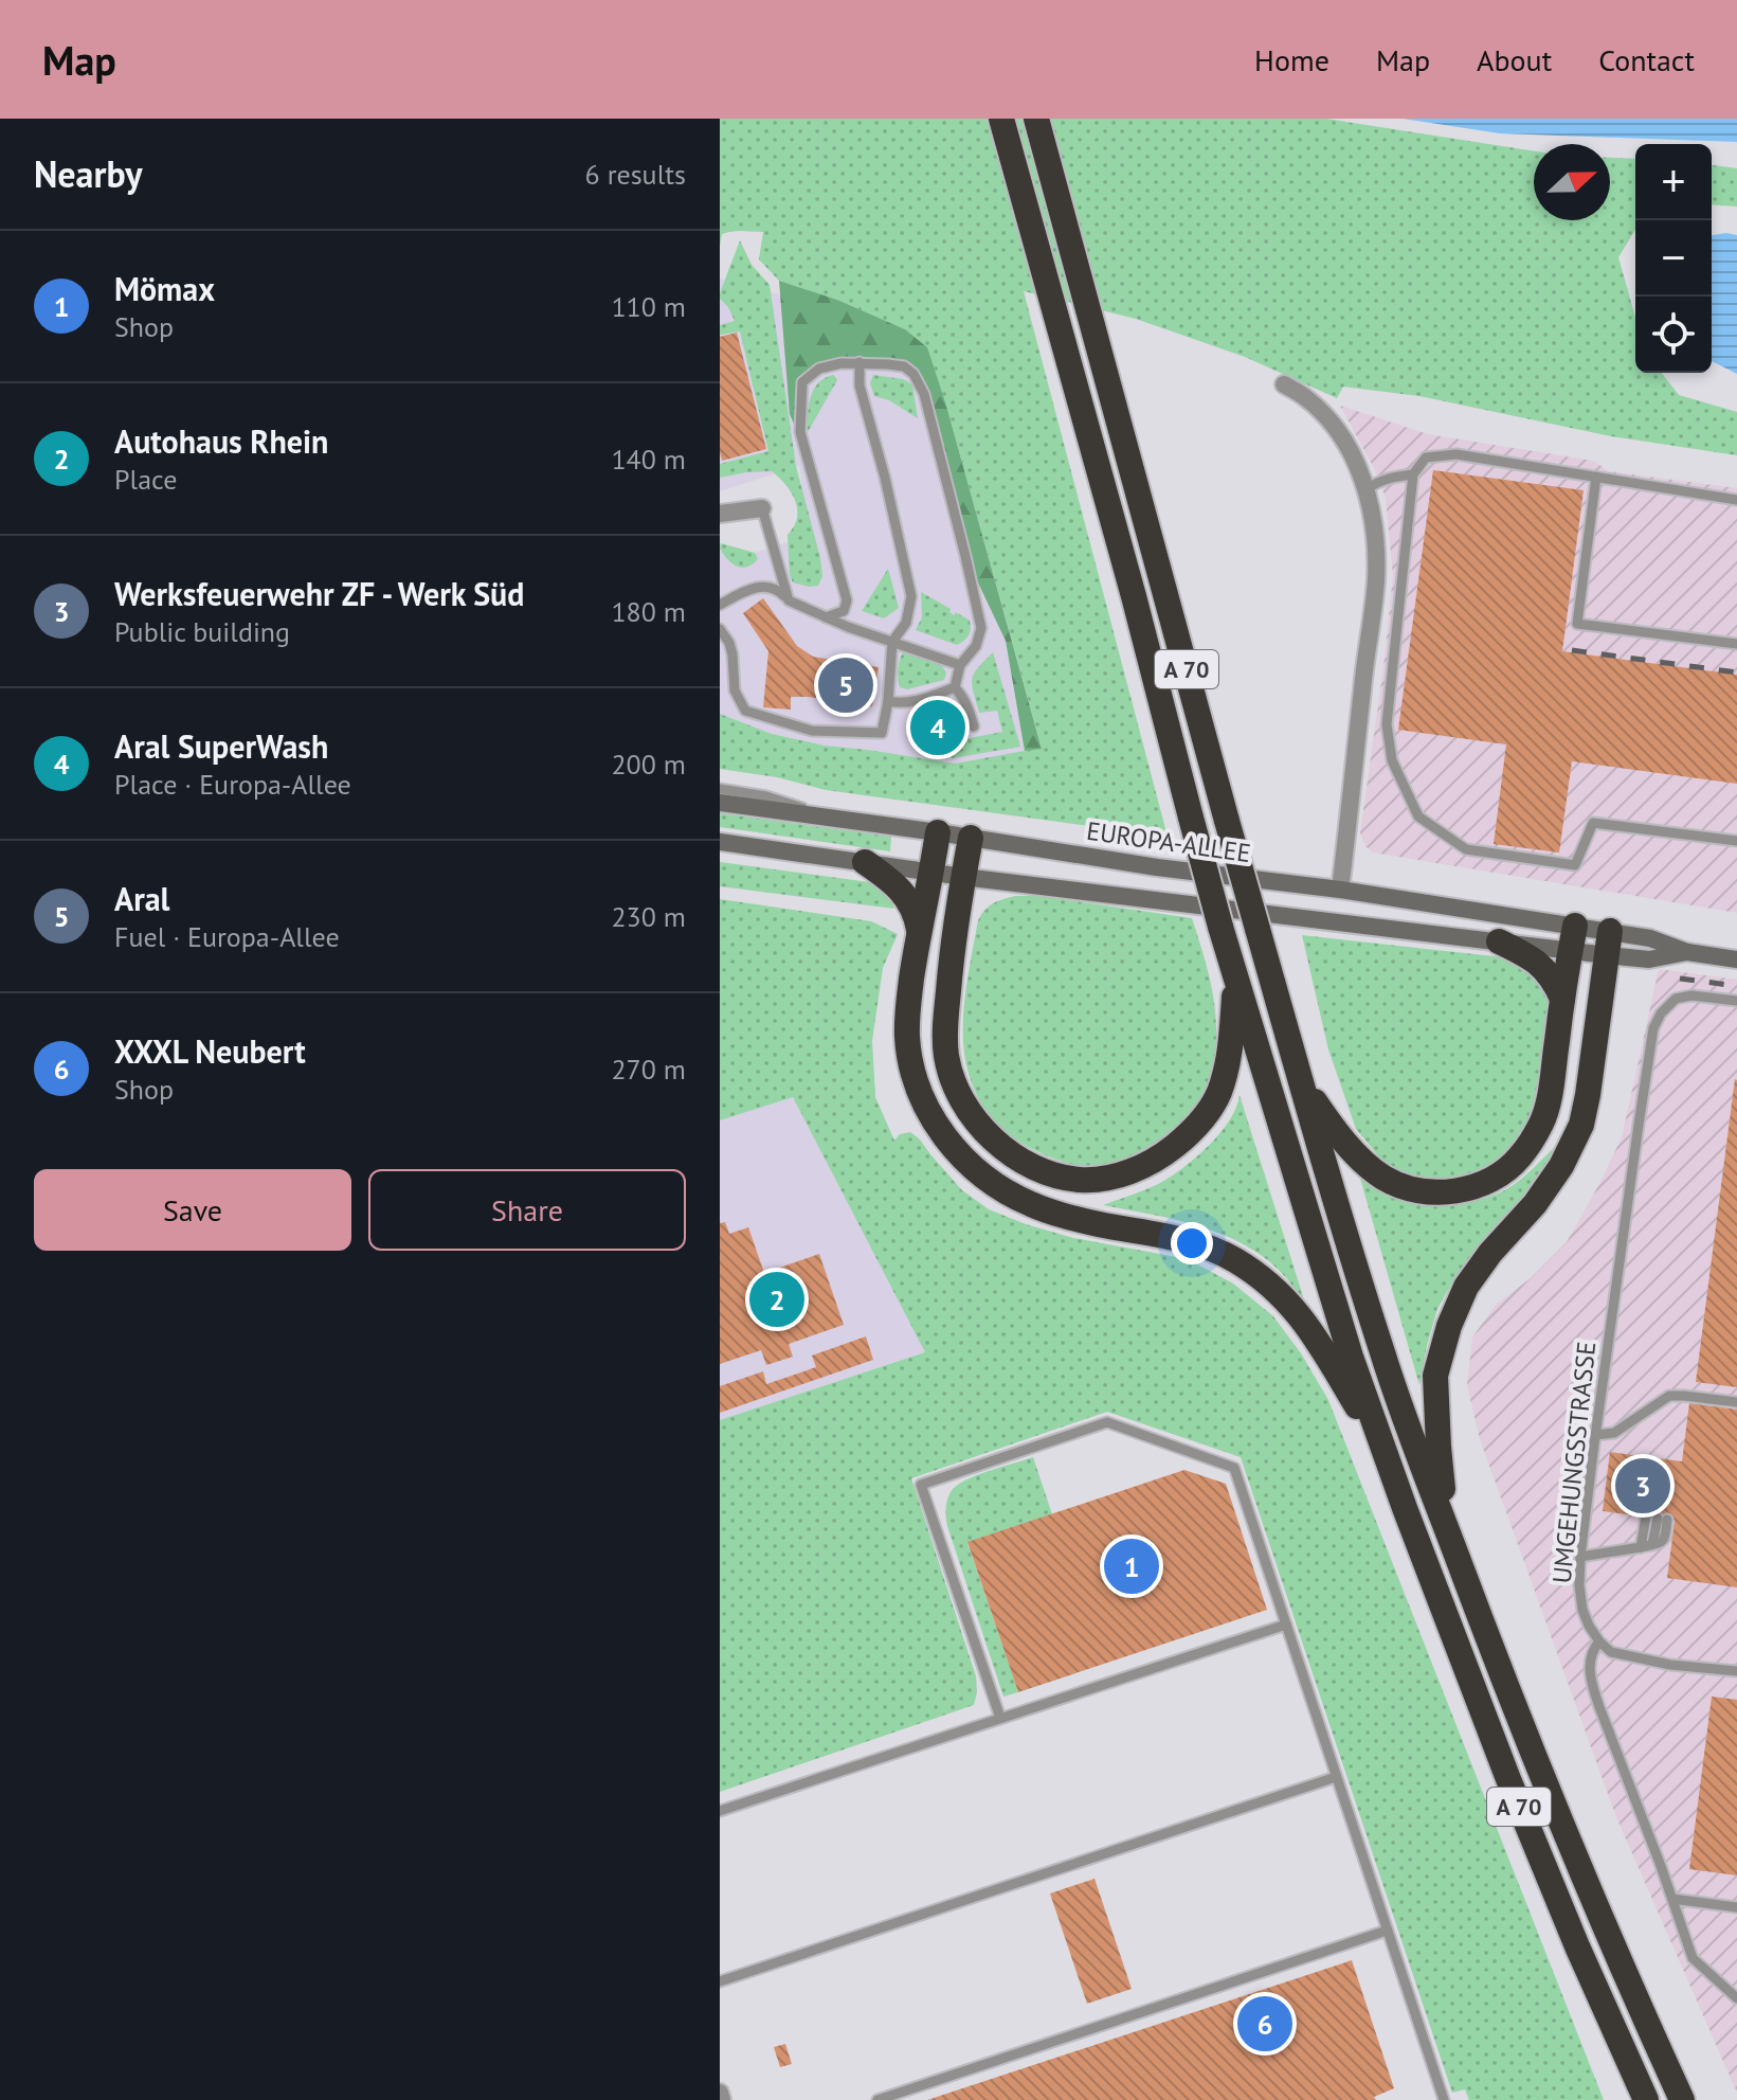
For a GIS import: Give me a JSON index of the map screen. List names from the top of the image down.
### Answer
{
  "streets": {
    "highway": ["A 70"],
    "street": ["EUROPA-ALLEE"],
    "lane": ["UMGEHUNGSSTRASSE"]
  },
  "north": "right",
  "page": {
    "header": "Map",
    "nav": [
      "Home",
      "Map",
      "About",
      "Contact"
    ],
    "heading": ["Nearby", "6 results"],
    "map_buttons": ["+", "−"],
    "list": [
      {
        "mark": "1",
        "name": "Mömax",
        "note": "Shop",
        "value": "110 m"
      },
      {
        "mark": "2",
        "name": "Autohaus Rhein",
        "note": "Place",
        "value": "140 m"
      },
      {
        "mark": "3",
        "name": "Werksfeuerwehr ZF - Werk Süd",
        "note": "Public building",
        "value": "180 m"
      },
      {
        "mark": "4",
        "name": "Aral SuperWash",
        "note": "Place · Europa-Allee",
        "value": "200 m"
      },
      {
        "mark": "5",
        "name": "Aral",
        "note": "Fuel · Europa-Allee",
        "value": "230 m"
      },
      {
        "mark": "6",
        "name": "XXXL Neubert",
        "note": "Shop",
        "value": "270 m"
      }
    ],
    "pins": [
      "5",
      "4",
      "2",
      "3",
      "1",
      "6"
    ],
    "buttons": ["Save", "Share"]
  }
}
